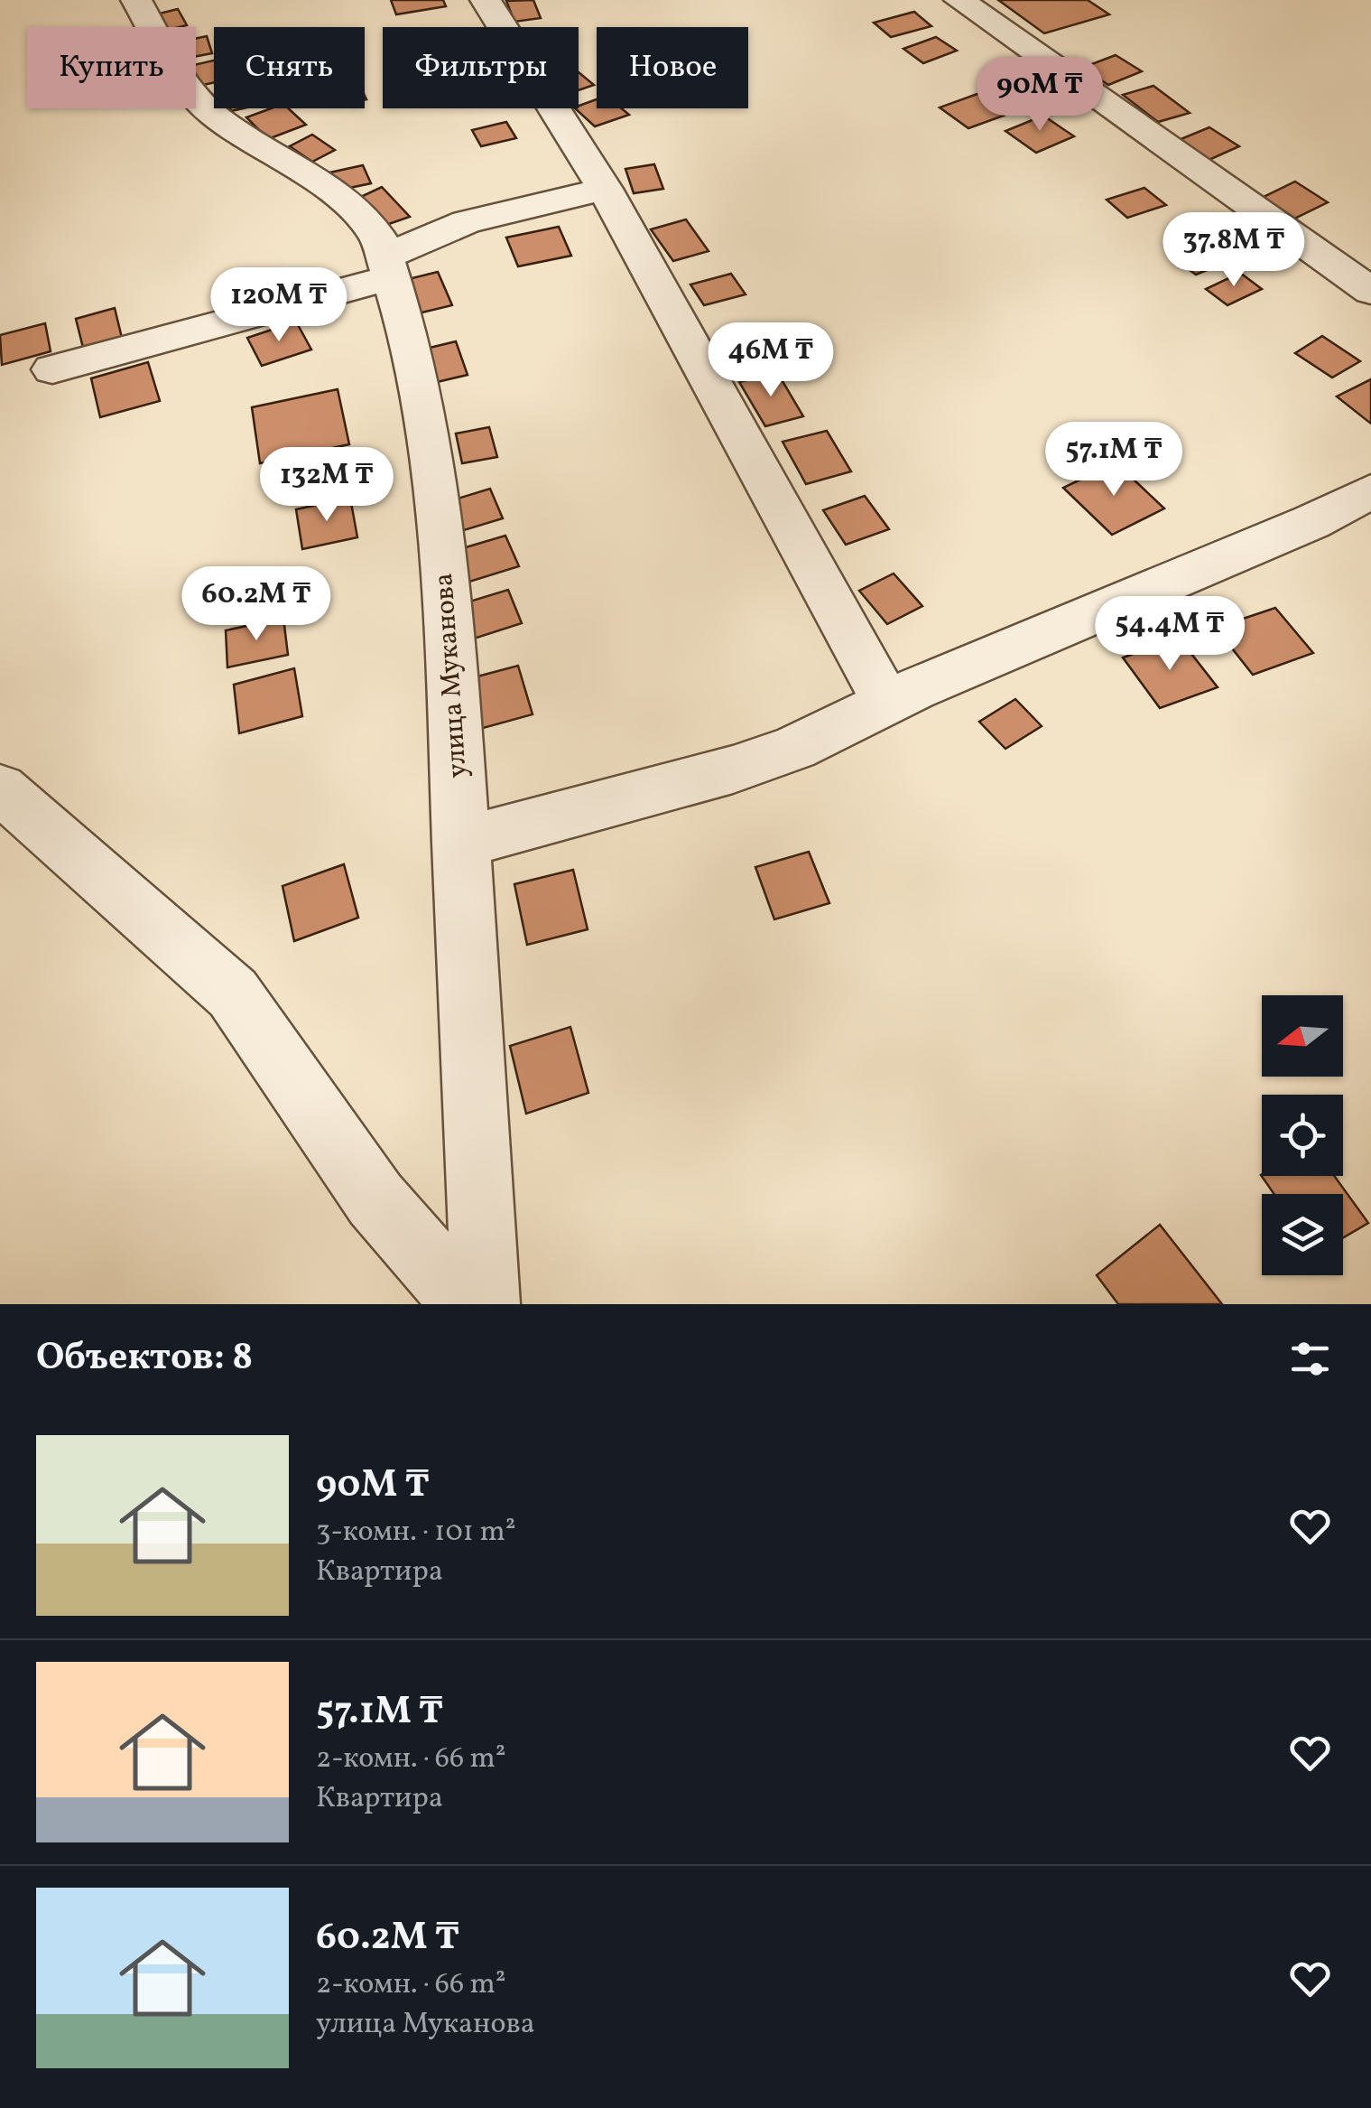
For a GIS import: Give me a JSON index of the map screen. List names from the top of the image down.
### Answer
{
  "streets": {
    "street": ["улица Муканова"]
  },
  "north": "left",
  "page": {
    "chip": [
      "Купить",
      "Снять",
      "Фильтры",
      "Новое"
    ],
    "price": [
      "90M ₸",
      "37.8M ₸",
      "120M ₸",
      "46M ₸",
      "57.1M ₸",
      "132M ₸",
      "60.2M ₸",
      "54.4M ₸"
    ],
    "heading": "Объектов: 8",
    "list": [
      {
        "name": "90M ₸",
        "note": "3-комн. · 101 m² · Квартира"
      },
      {
        "name": "57.1M ₸",
        "note": "2-комн. · 66 m² · Квартира"
      },
      {
        "name": "60.2M ₸",
        "note": "2-комн. · 66 m² · улица Муканова"
      }
    ]
  }
}
